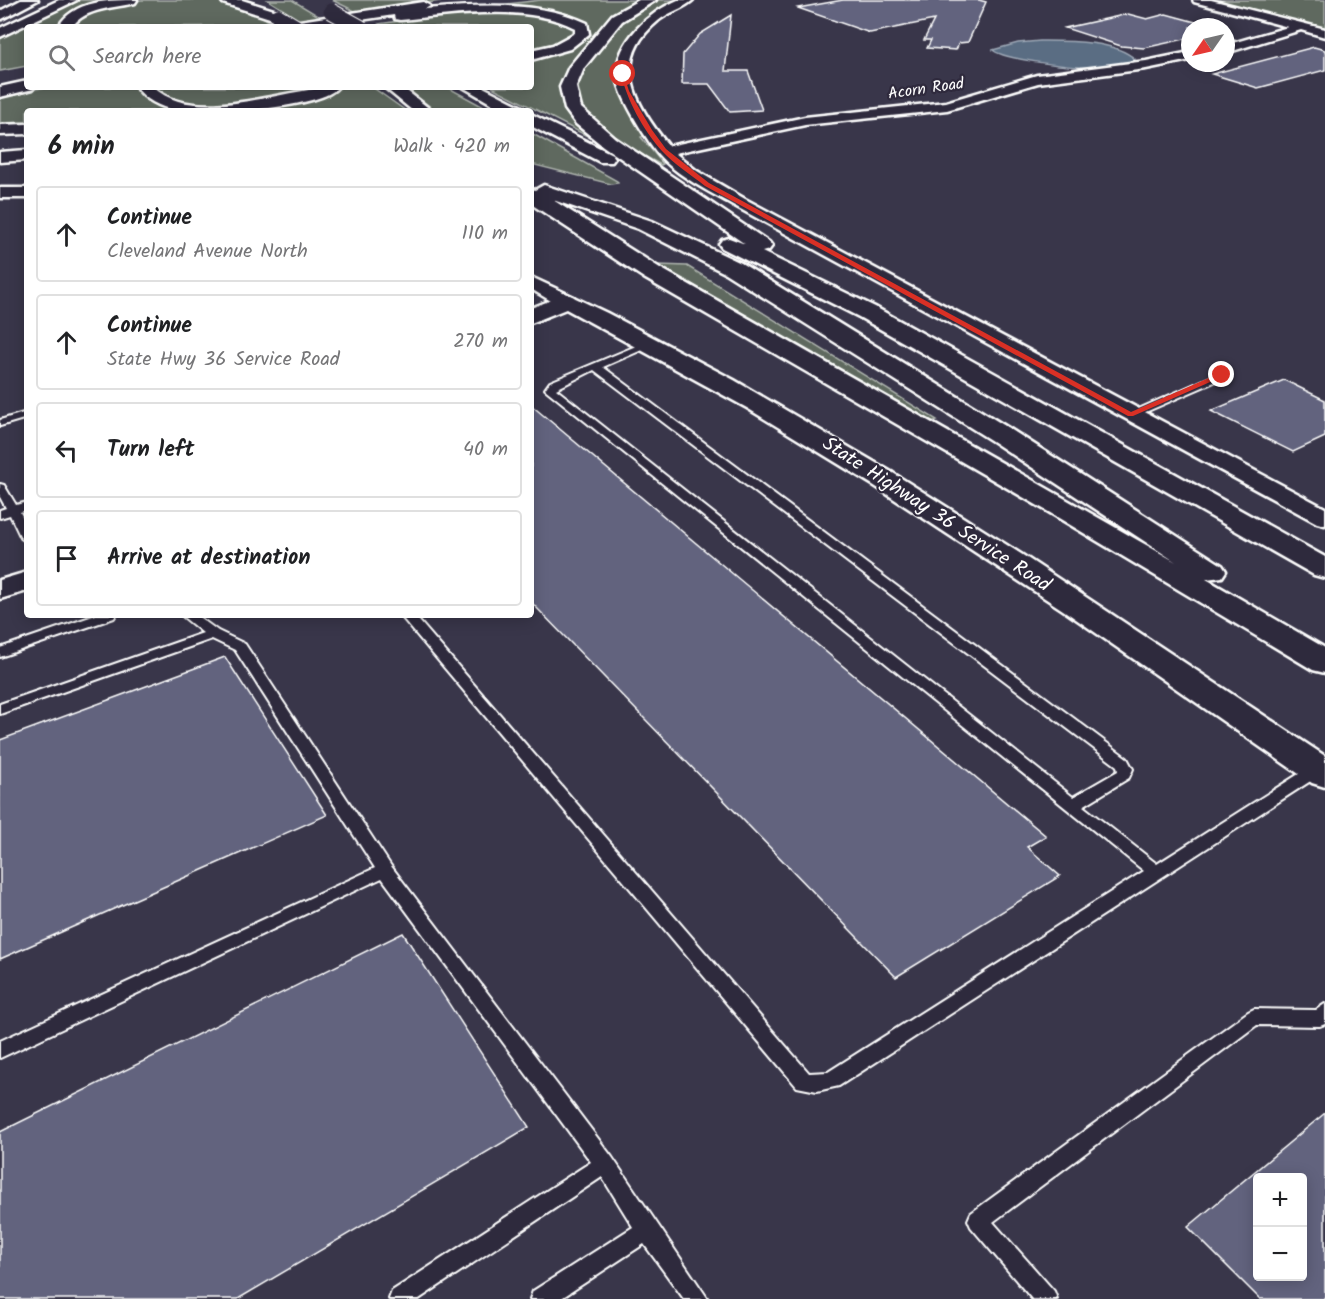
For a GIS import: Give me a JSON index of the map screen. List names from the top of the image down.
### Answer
{
  "streets": {
    "main road": ["State Highway 36 Service Road"],
    "street": ["Acorn Road"]
  },
  "north": "bottom left",
  "page": {
    "search": "Search here",
    "heading": ["6 min", "Walk · 420 m"],
    "list": [
      ["Continue", "Cleveland Avenue North", "110 m"],
      ["Continue", "State Hwy 36 Service Road", "270 m"],
      ["Turn left", "40 m"],
      "Arrive at destination"
    ],
    "map_buttons": ["+", "−"]
  }
}
